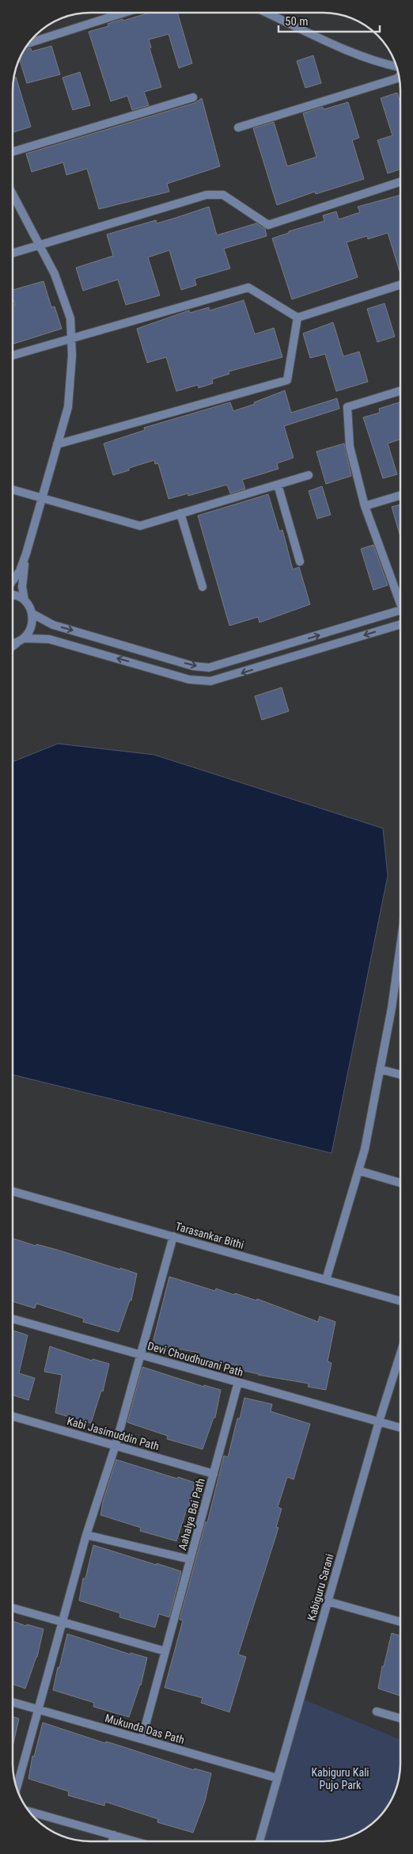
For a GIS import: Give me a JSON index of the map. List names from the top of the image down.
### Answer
{
  "streets": {
    "street": [
      "Tarasankar Bithi",
      "Devi Choudhurani Path",
      "Kabi Jasimuddin Path",
      "Aahalya Bai Path",
      "Kabiguru Sarani",
      "Mukunda Das Path"
    ]
  },
  "crossings": [
    ["Devi Choudhurani Path", "Aahalya Bai Path"],
    ["Devi Choudhurani Path", "Kabiguru Sarani"],
    ["Kabi Jasimuddin Path", "Aahalya Bai Path"],
    ["Aahalya Bai Path", "Mukunda Das Path"],
    ["Kabiguru Sarani", "Mukunda Das Path"]
  ],
  "parks": ["Kabiguru Kali Pujo Park"],
  "scale_bar": "50 m"
}
